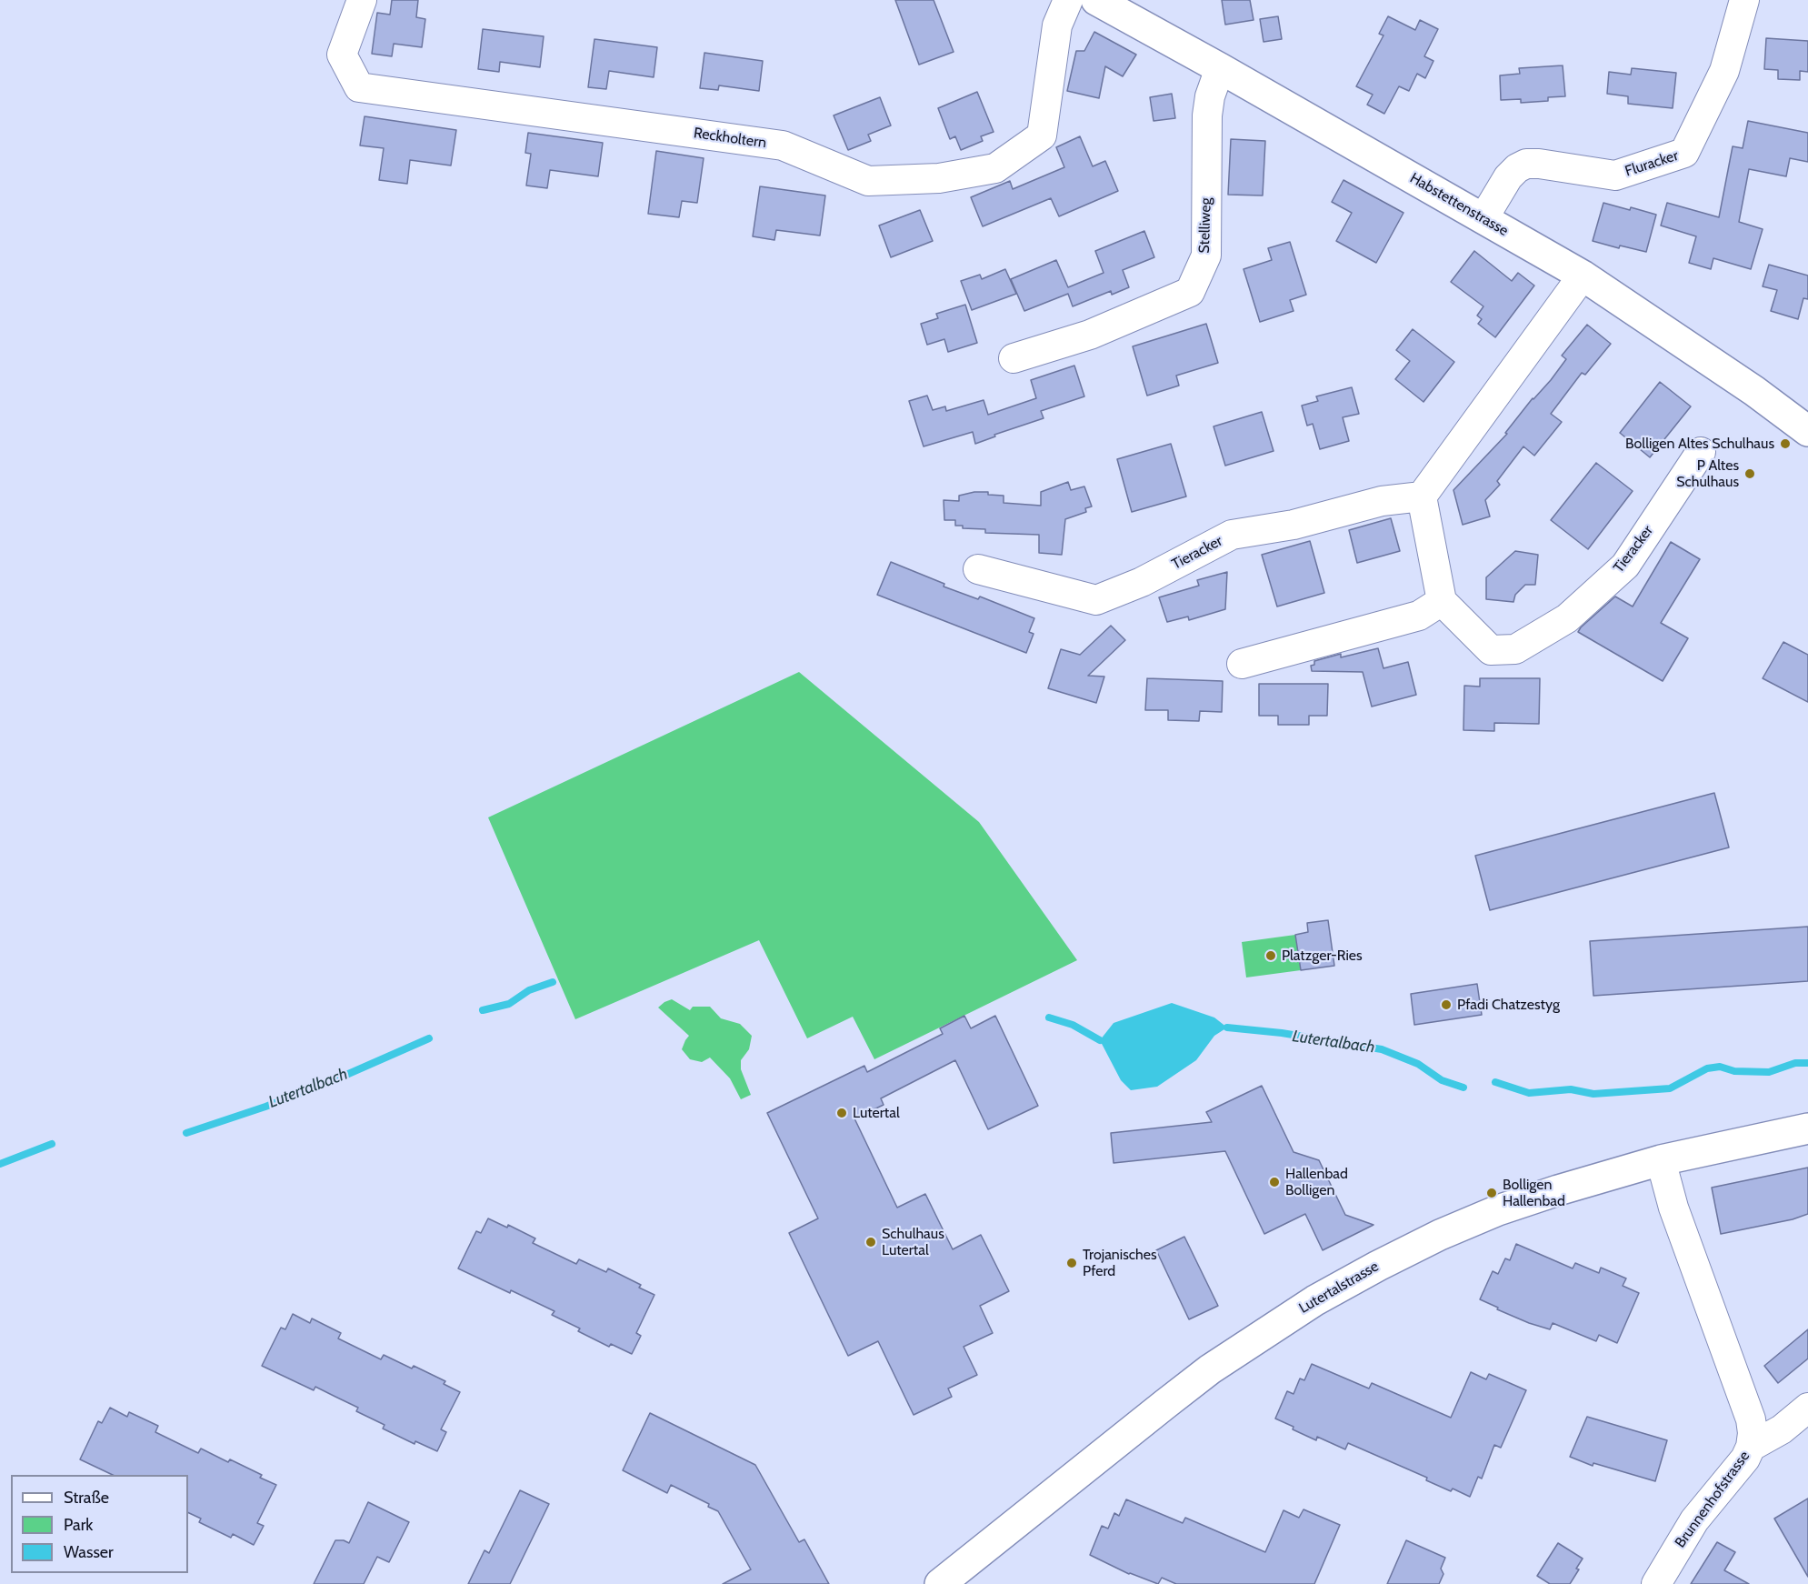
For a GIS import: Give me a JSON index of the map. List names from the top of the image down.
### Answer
{
  "streets": {
    "street": [
      "Reckholtern",
      "Fluracker",
      "Habstettenstrasse",
      "Stelliweg",
      "Tieracker",
      "Lutertalstrasse",
      "Brunnenhofstrasse"
    ]
  },
  "crossings": [
    ["Fluracker", "Habstettenstrasse"],
    ["Habstettenstrasse", "Stelliweg"]
  ],
  "water": ["Lutertalbach"],
  "places": [
    "Bolligen Altes Schulhaus",
    "P Altes Schulhaus",
    "Platzger-Ries",
    "Pfadi Chatzestyg",
    "Lutertal",
    "Hallenbad Bolligen",
    "Bolligen Hallenbad",
    "Schulhaus Lutertal",
    "Trojanisches Pferd"
  ],
  "legend": ["Straße", "Park", "Wasser"]
}
